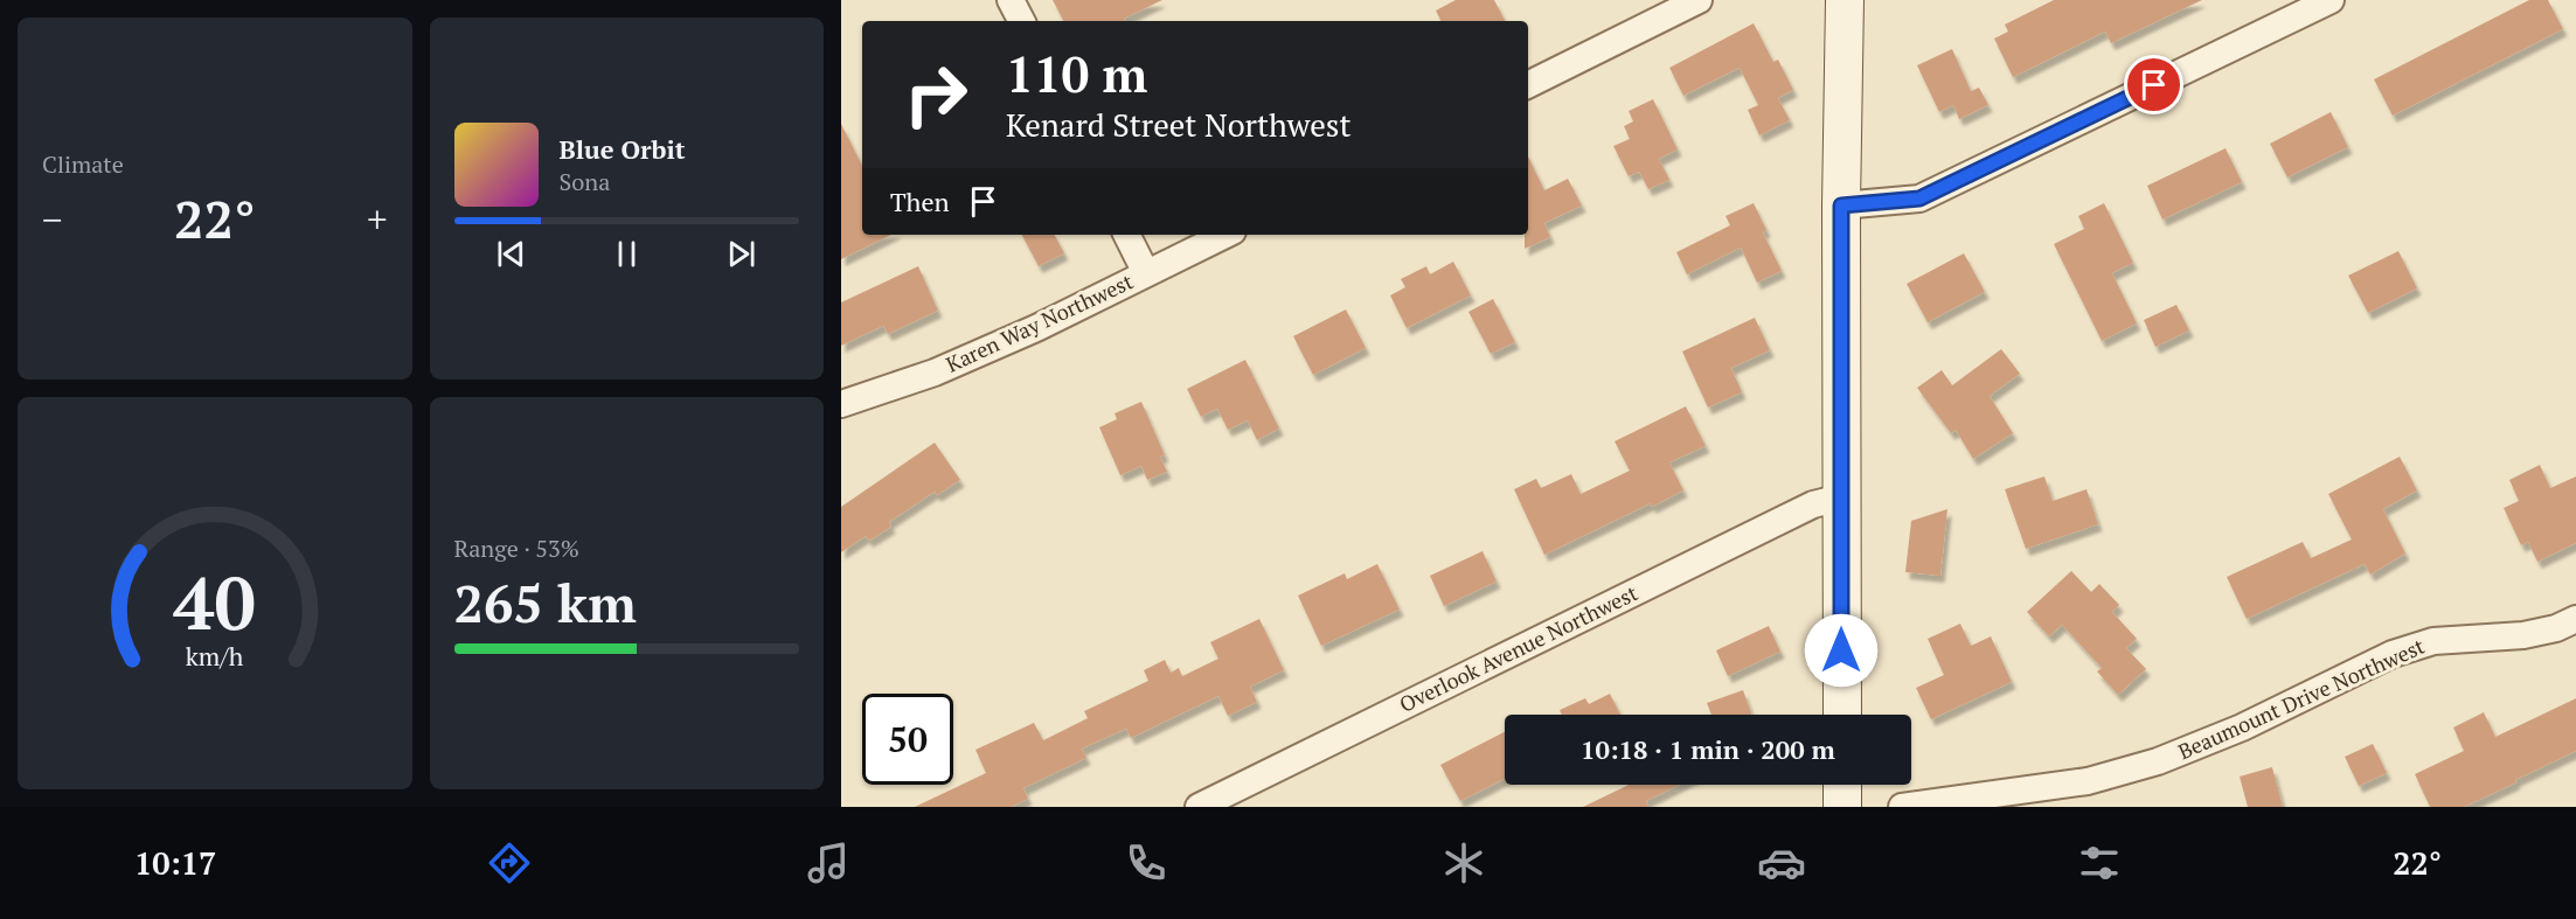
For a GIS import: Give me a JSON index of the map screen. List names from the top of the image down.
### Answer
{
  "streets": {
    "street": ["Karen Way Northwest", "Overlook Avenue Northwest", "Beaumount Drive Northwest"]
  },
  "page": {
    "tile": [
      "Climate",
      ["Range · 53%", "265 km"]
    ],
    "turn": ["110 m", "Kenard Street Northwest"],
    "song": ["Blue Orbit", "Sona"],
    "then": "Then",
    "heat": ["−", "22°", "+"],
    "limit": "50",
    "trip": "10:18 · 1 min · 200 m",
    "tabs": ["10:17", "22°"],
    "gauge": ["40", "km/h"]
  }
}
